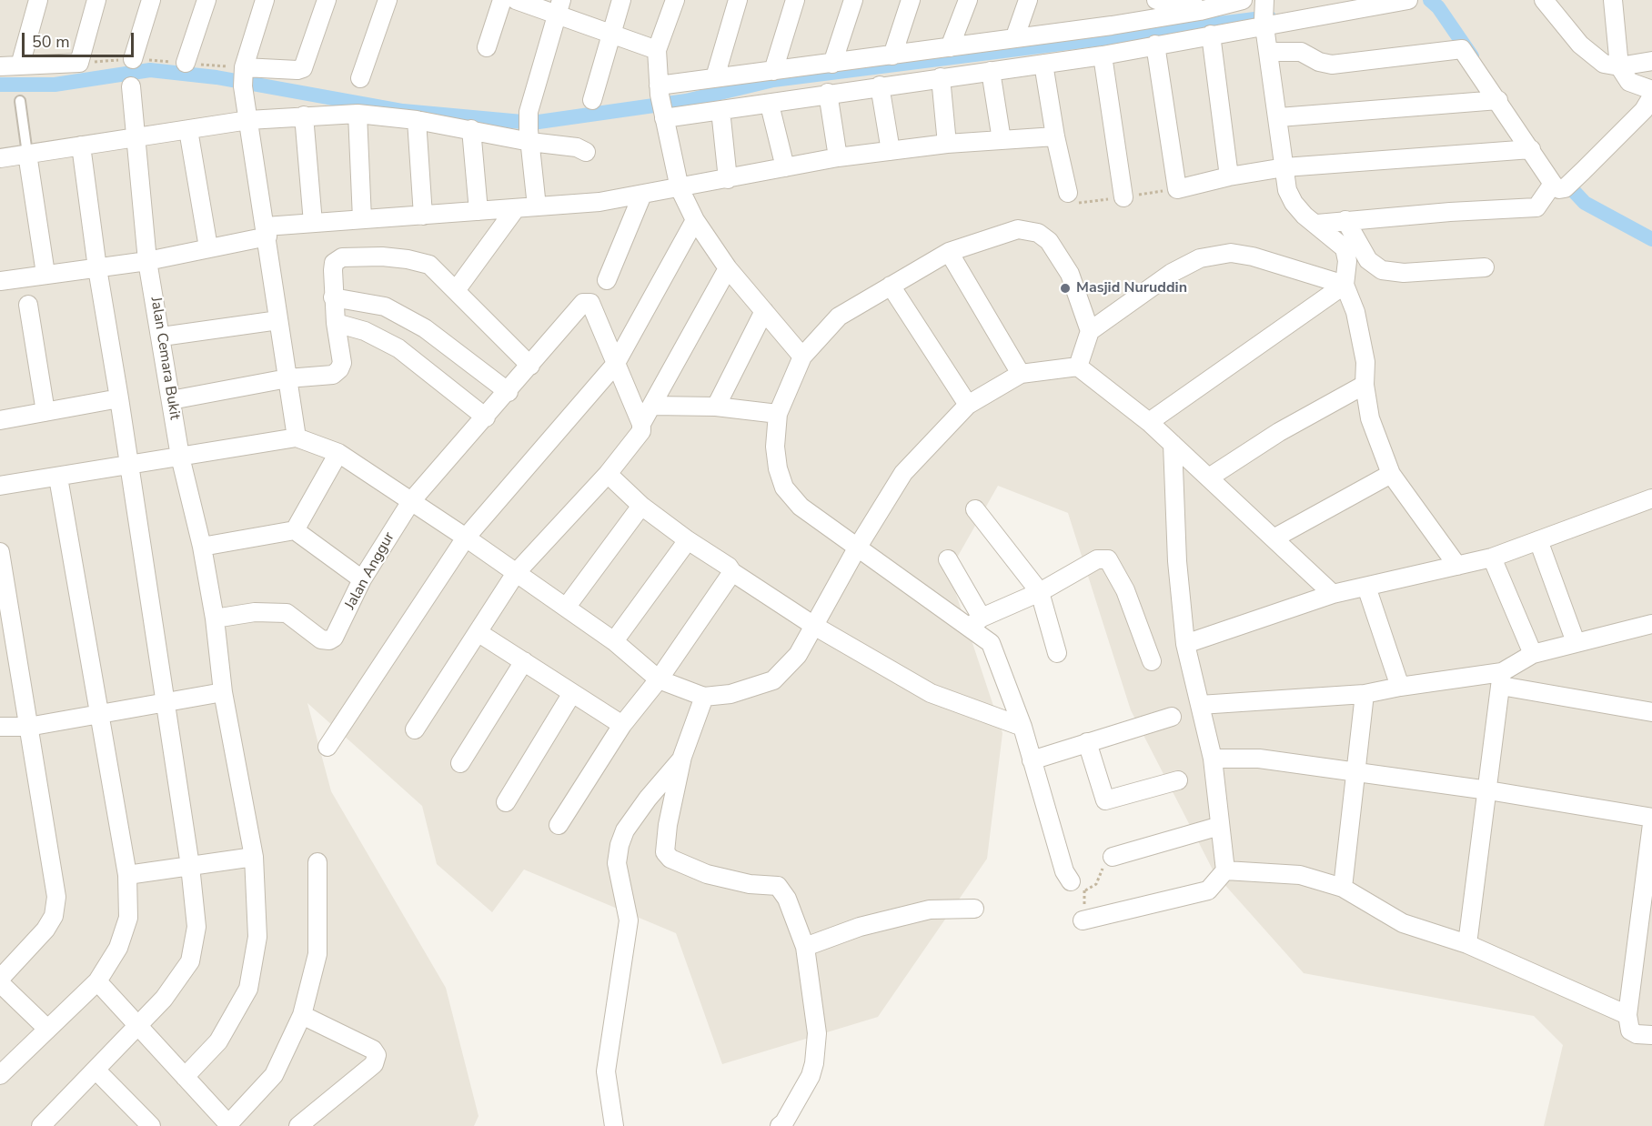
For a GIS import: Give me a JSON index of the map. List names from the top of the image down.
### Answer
{
  "streets": {
    "street": ["Jalan Cemara Bukit", "Jalan Anggur"]
  },
  "crossings": [
    ["Jalan Cemara Bukit", "Jalan Anggur"]
  ],
  "places": ["Masjid Nuruddin"],
  "scale_bar": "50 m"
}
